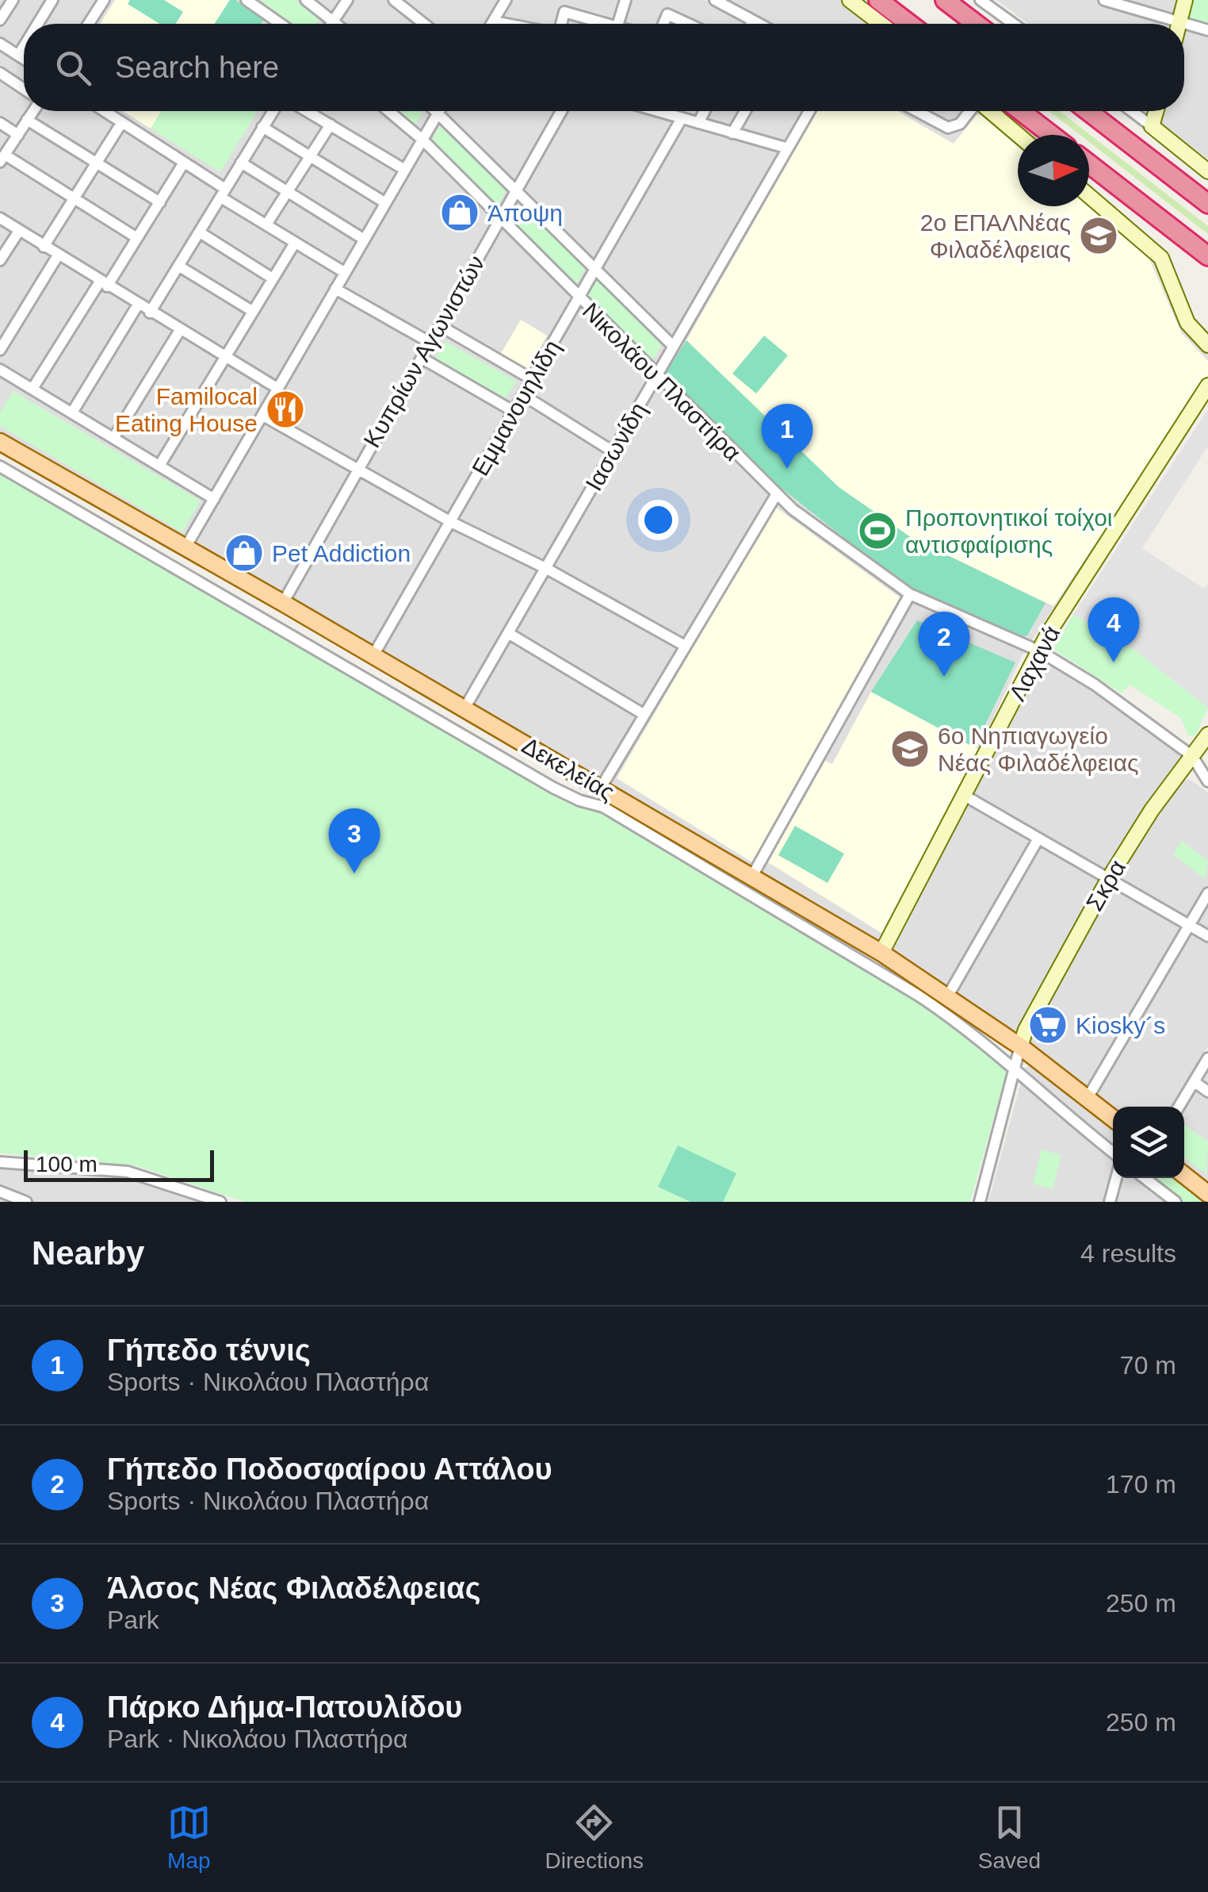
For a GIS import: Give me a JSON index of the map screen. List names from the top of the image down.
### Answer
{
  "streets": {
    "main road": ["Δεκελείας"],
    "street": [
      "Κυπρίων Αγωνιστών",
      "Νικολάου Πλαστήρα",
      "Εμμανουηλίδη",
      "Ιασωνίδη",
      "Λαχανά",
      "Σκρα"
    ]
  },
  "crossings": [
    ["Κυπρίων Αγωνιστών", "Νικολάου Πλαστήρα"],
    ["Κυπρίων Αγωνιστών", "Δεκελείας"],
    ["Νικολάου Πλαστήρα", "Εμμανουηλίδη"],
    ["Νικολάου Πλαστήρα", "Ιασωνίδη"],
    ["Νικολάου Πλαστήρα", "Λαχανά"],
    ["Νικολάου Πλαστήρα", "Σκρα"],
    ["Εμμανουηλίδη", "Δεκελείας"],
    ["Ιασωνίδη", "Δεκελείας"],
    ["Λαχανά", "Δεκελείας"],
    ["Δεκελείας", "Σκρα"]
  ],
  "places": {
    "shop": ["Άποψη", "Pet Addiction"],
    "school or university": ["2ο ΕΠΑΛΝέας Φιλαδέλφειας", "6ο Νηπιαγωγείο Νέας Φιλαδέλφειας"],
    "restaurant": ["Familocal Eating House"],
    "sports": ["Προπονητικοί τοίχοι αντισφαίρισης"],
    "supermarket": ["Kiosky´s"]
  },
  "scale_bar": "100 m",
  "north": "right",
  "page": {
    "search": "Search here",
    "pins": [
      "1",
      "4",
      "2",
      "3"
    ],
    "scale": "100 m",
    "heading": ["Nearby", "4 results"],
    "list": [
      {
        "mark": "1",
        "name": "Γήπεδο τέννις",
        "note": "Sports · Νικολάου Πλαστήρα",
        "value": "70 m"
      },
      {
        "mark": "2",
        "name": "Γήπεδο Ποδοσφαίρου Αττάλου",
        "note": "Sports · Νικολάου Πλαστήρα",
        "value": "170 m"
      },
      {
        "mark": "3",
        "name": "Άλσος Νέας Φιλαδέλφειας",
        "note": "Park",
        "value": "250 m"
      },
      {
        "mark": "4",
        "name": "Πάρκο Δήμα-Πατουλίδου",
        "note": "Park · Νικολάου Πλαστήρα",
        "value": "250 m"
      }
    ],
    "nav": ["Map", "Directions", "Saved"]
  }
}
